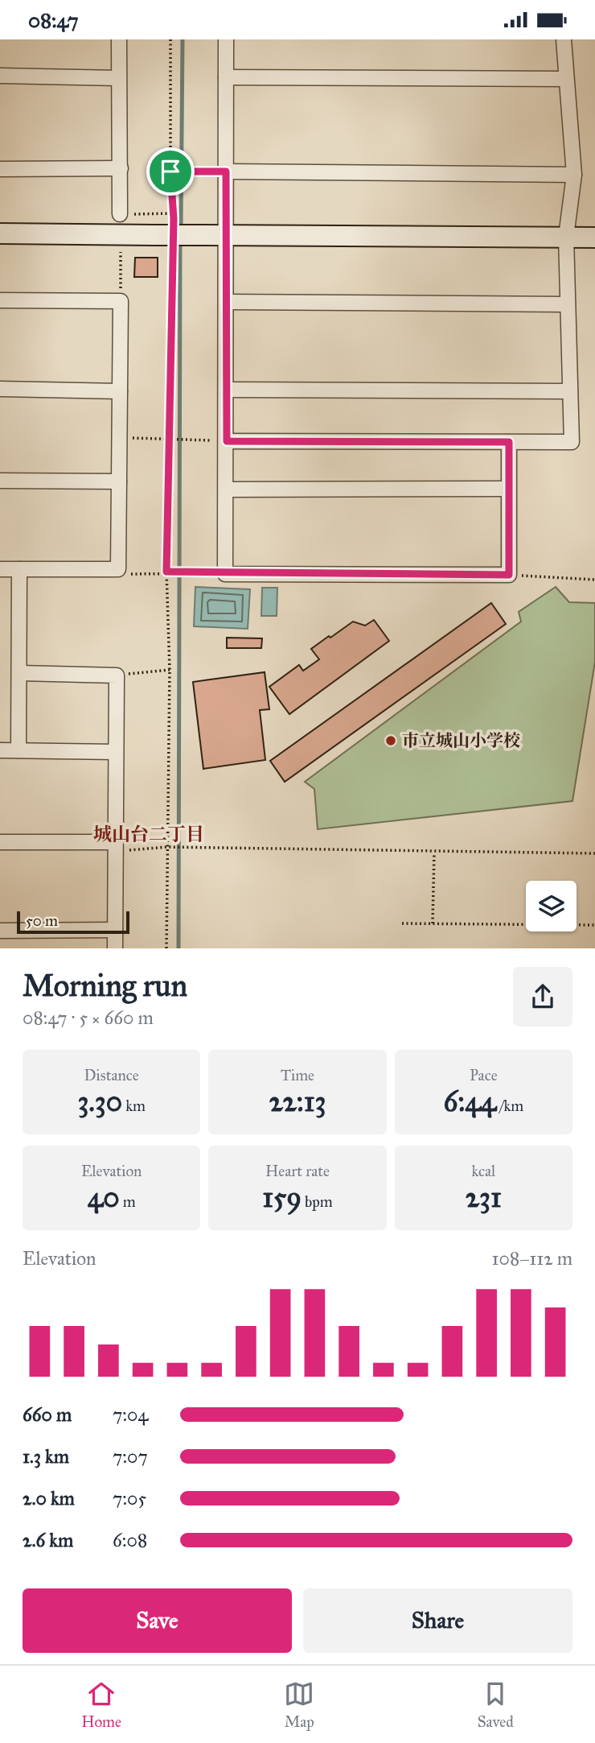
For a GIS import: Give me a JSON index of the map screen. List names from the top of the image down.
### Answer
{
  "districts": ["城山台二丁目"],
  "places": ["市立城山小学校"],
  "scale_bar": "50 m",
  "page": {
    "status": "08:47",
    "scale": "50 m",
    "heading": ["Morning run", "08:47 · 5 × 660 m"],
    "stats": [
      ["Distance", "3.30 km"],
      ["Time", "22:13"],
      ["Pace", "6:44 /km"],
      ["Elevation", "40 m"],
      ["Heart rate", "159 bpm"],
      ["kcal", "231"]
    ],
    "chart": ["Elevation", "108–112 m"],
    "list": [
      {
        "name": "660 m",
        "note": "7:04"
      },
      {
        "name": "1.3 km",
        "note": "7:07"
      },
      {
        "name": "2.0 km",
        "note": "7:05"
      },
      {
        "name": "2.6 km",
        "note": "6:08"
      }
    ],
    "buttons": ["Save", "Share"],
    "tabs": ["Home", "Map", "Saved"]
  }
}
